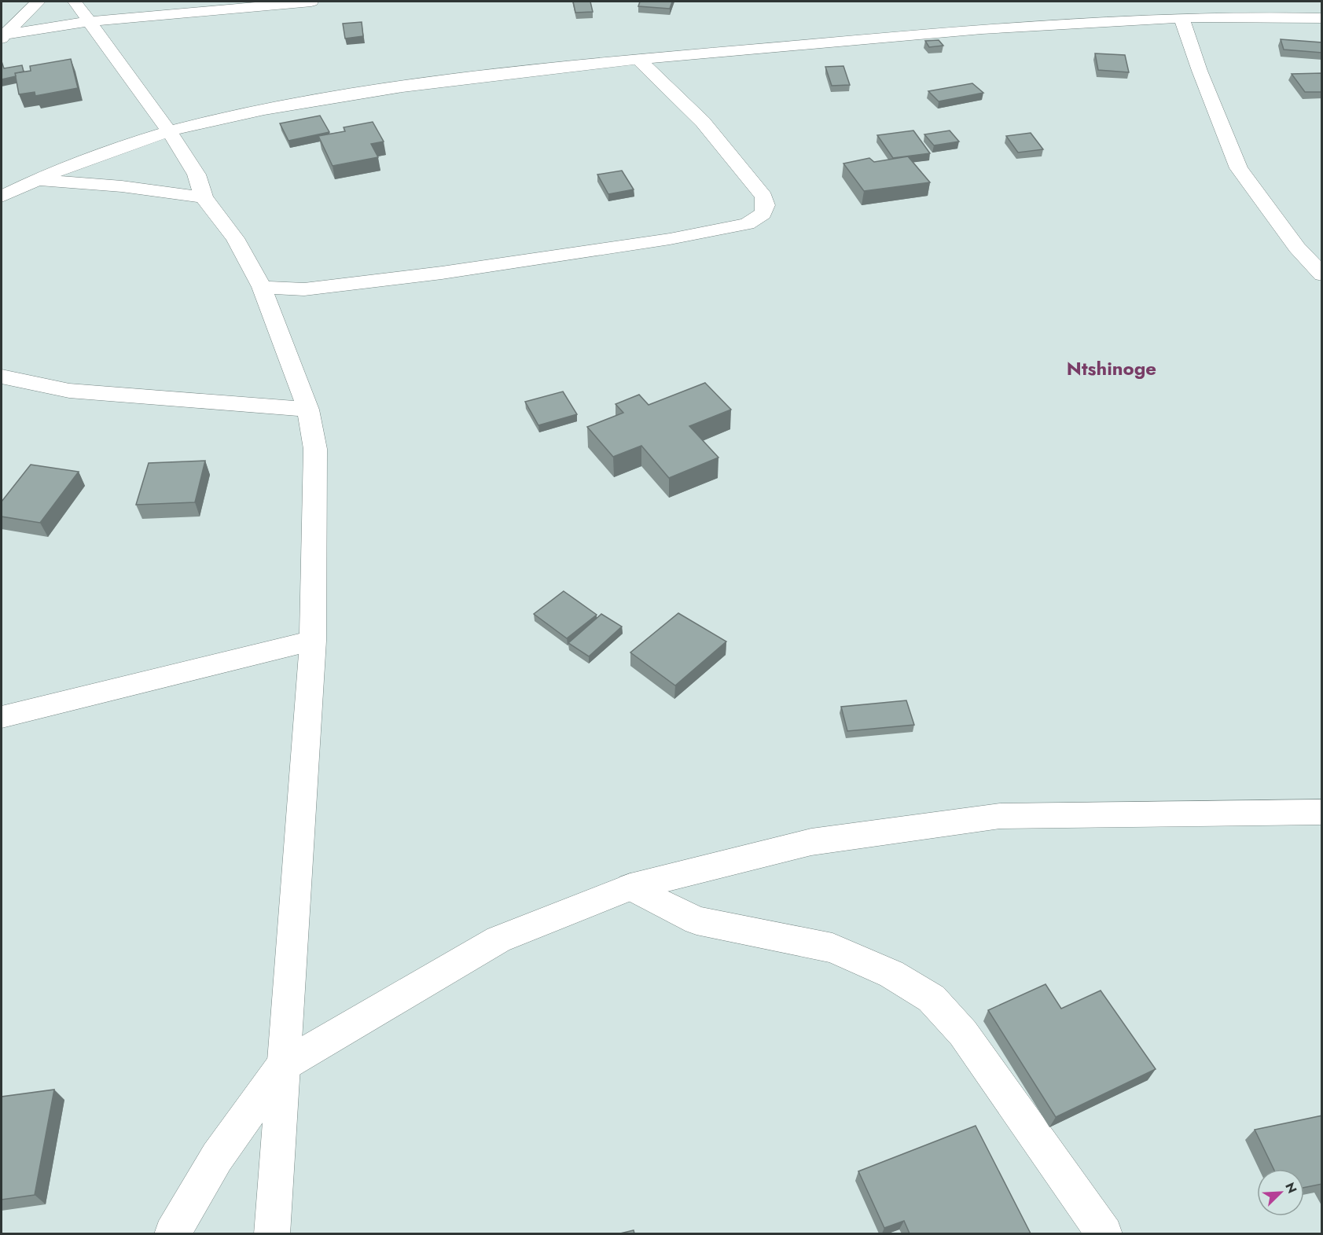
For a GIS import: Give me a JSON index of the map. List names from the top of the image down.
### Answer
{
  "districts": ["Ntshinoge"],
  "north": "top right"
}
